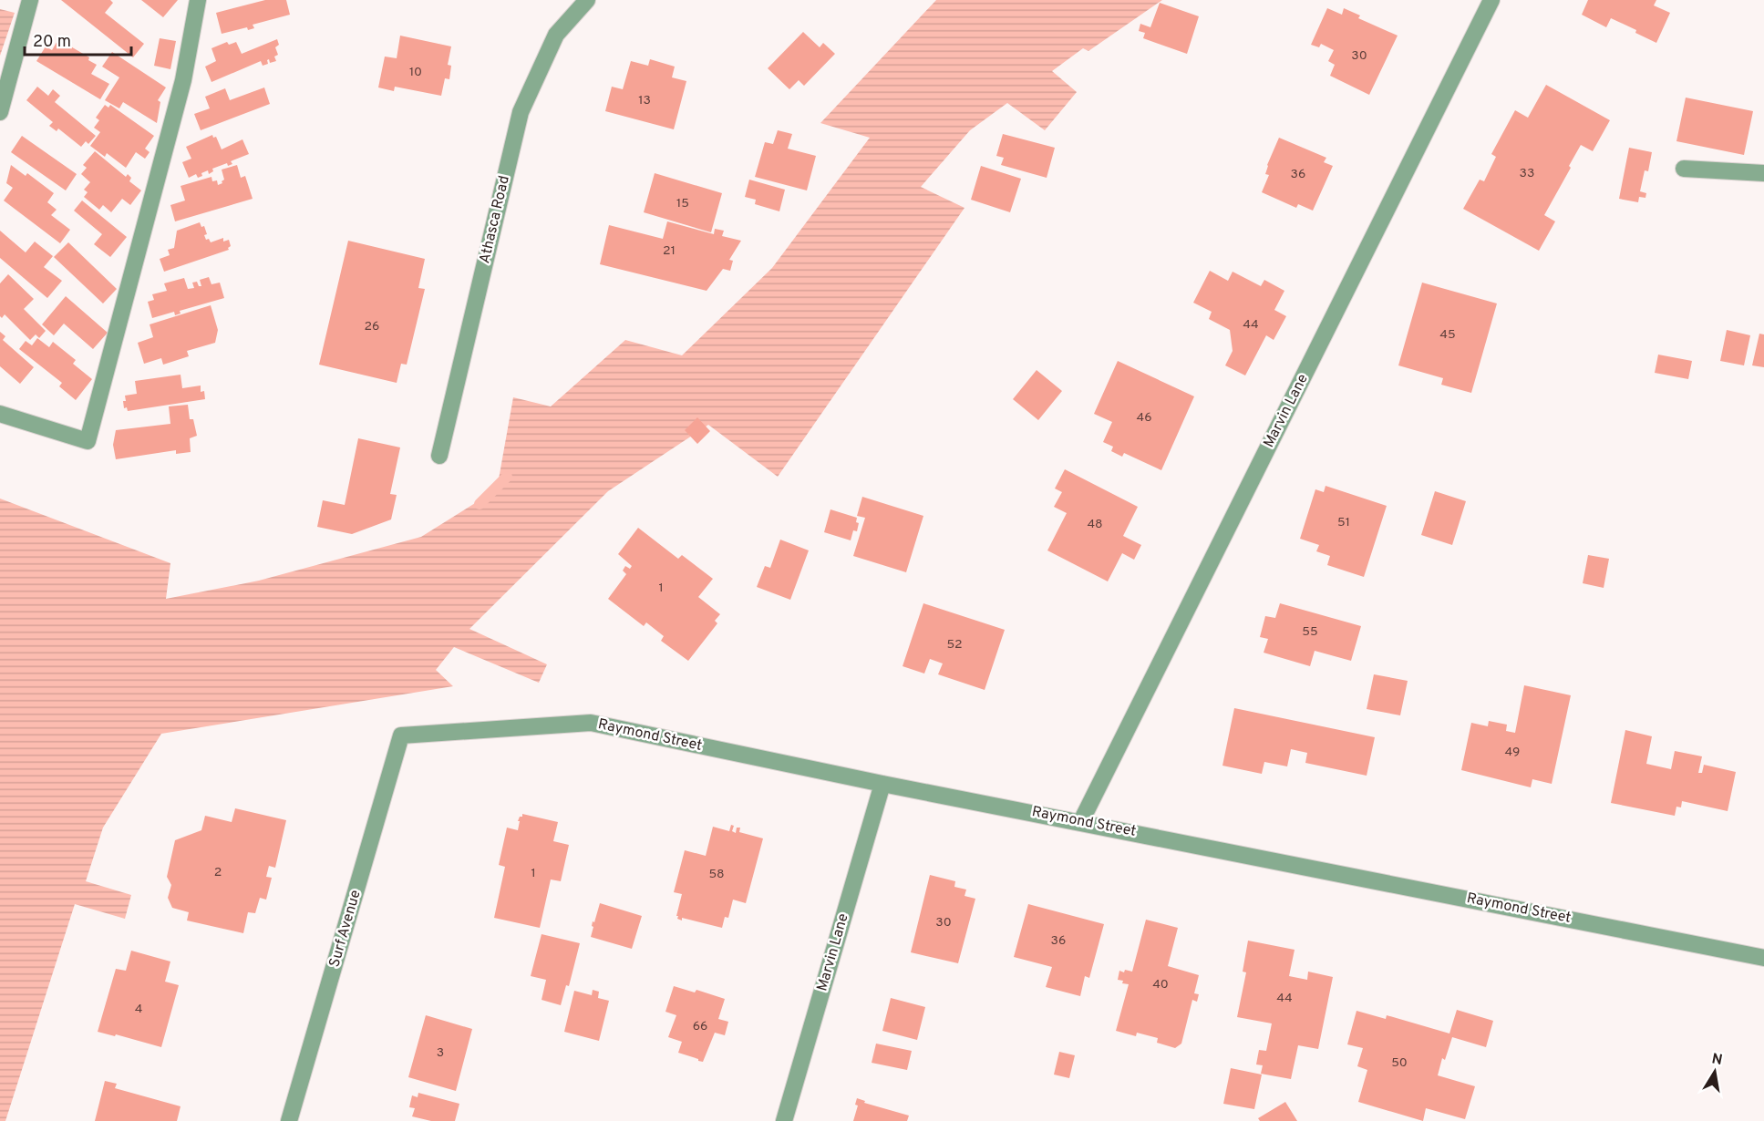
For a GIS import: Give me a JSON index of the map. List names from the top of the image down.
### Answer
{
  "streets": {
    "street": [
      "Athasca Road",
      "Marvin Lane",
      "Raymond Street",
      "Surf Avenue"
    ]
  },
  "crossings": [
    ["Marvin Lane", "Raymond Street"],
    ["Raymond Street", "Surf Avenue"]
  ],
  "house_numbers": [
    "30",
    "10",
    "13",
    "33",
    "36",
    "15",
    "21",
    "44",
    "26",
    "45",
    "46",
    "51",
    "48",
    "1",
    "55",
    "52",
    "49",
    "2",
    "1",
    "58",
    "30",
    "36",
    "40",
    "44",
    "4",
    "66",
    "3",
    "50"
  ],
  "scale_bar": "20 m",
  "north": "top"
}
